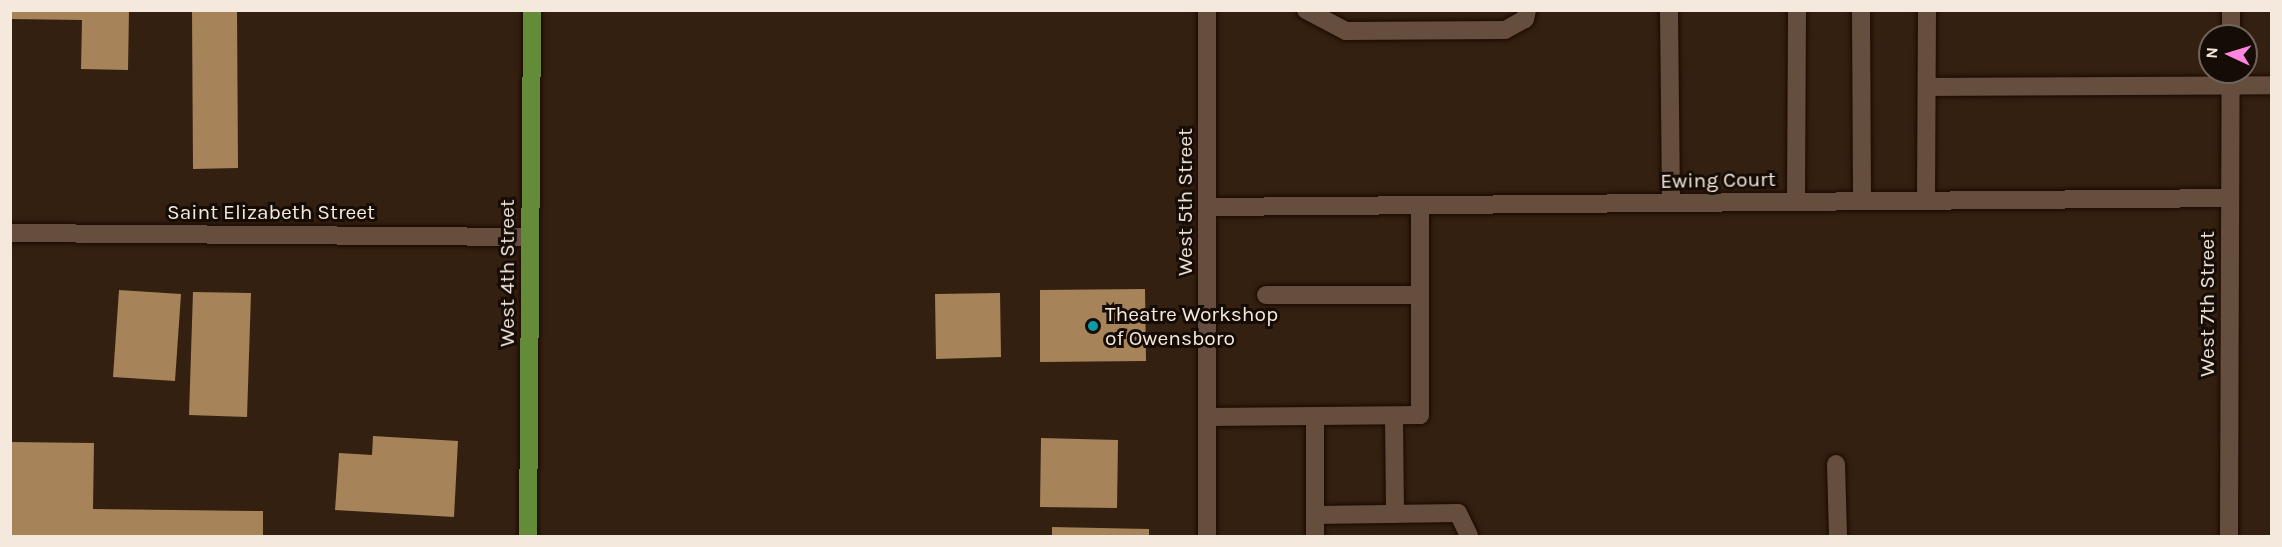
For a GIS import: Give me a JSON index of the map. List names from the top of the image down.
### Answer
{
  "streets": {
    "main road": ["West 4th Street"],
    "street": [
      "Ewing Court",
      "West 5th Street",
      "Saint Elizabeth Street",
      "West 7th Street"
    ]
  },
  "crossings": [
    ["Ewing Court", "West 5th Street"],
    ["Ewing Court", "West 7th Street"],
    ["Saint Elizabeth Street", "West 4th Street"]
  ],
  "places": ["Theatre Workshop of Owensboro"],
  "north": "left"
}
